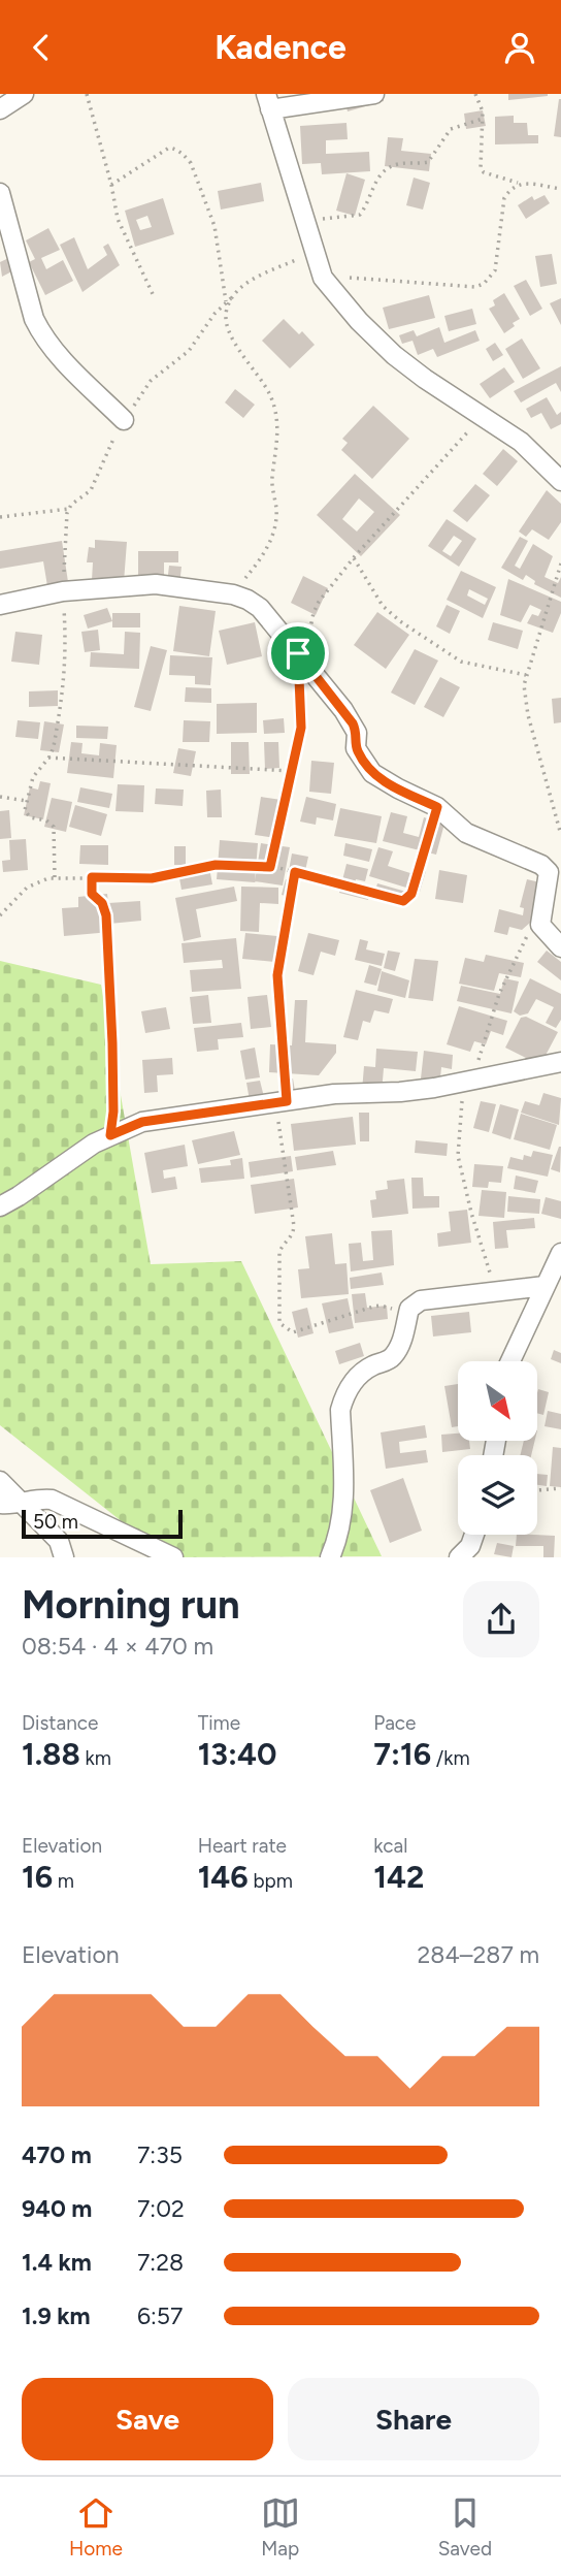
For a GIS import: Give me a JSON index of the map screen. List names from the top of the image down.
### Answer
{
  "scale_bar": "50 m",
  "north": "bottom right",
  "page": {
    "header": "Kadence",
    "scale": "50 m",
    "heading": ["Morning run", "08:54 · 4 × 470 m"],
    "stats": [
      ["Distance", "1.88 km"],
      ["Time", "13:40"],
      ["Pace", "7:16 /km"],
      ["Elevation", "16 m"],
      ["Heart rate", "146 bpm"],
      ["kcal", "142"]
    ],
    "chart": ["Elevation", "284–287 m"],
    "list": [
      {
        "name": "470 m",
        "note": "7:35"
      },
      {
        "name": "940 m",
        "note": "7:02"
      },
      {
        "name": "1.4 km",
        "note": "7:28"
      },
      {
        "name": "1.9 km",
        "note": "6:57"
      }
    ],
    "buttons": ["Save", "Share"],
    "tabs": ["Home", "Map", "Saved"]
  }
}
